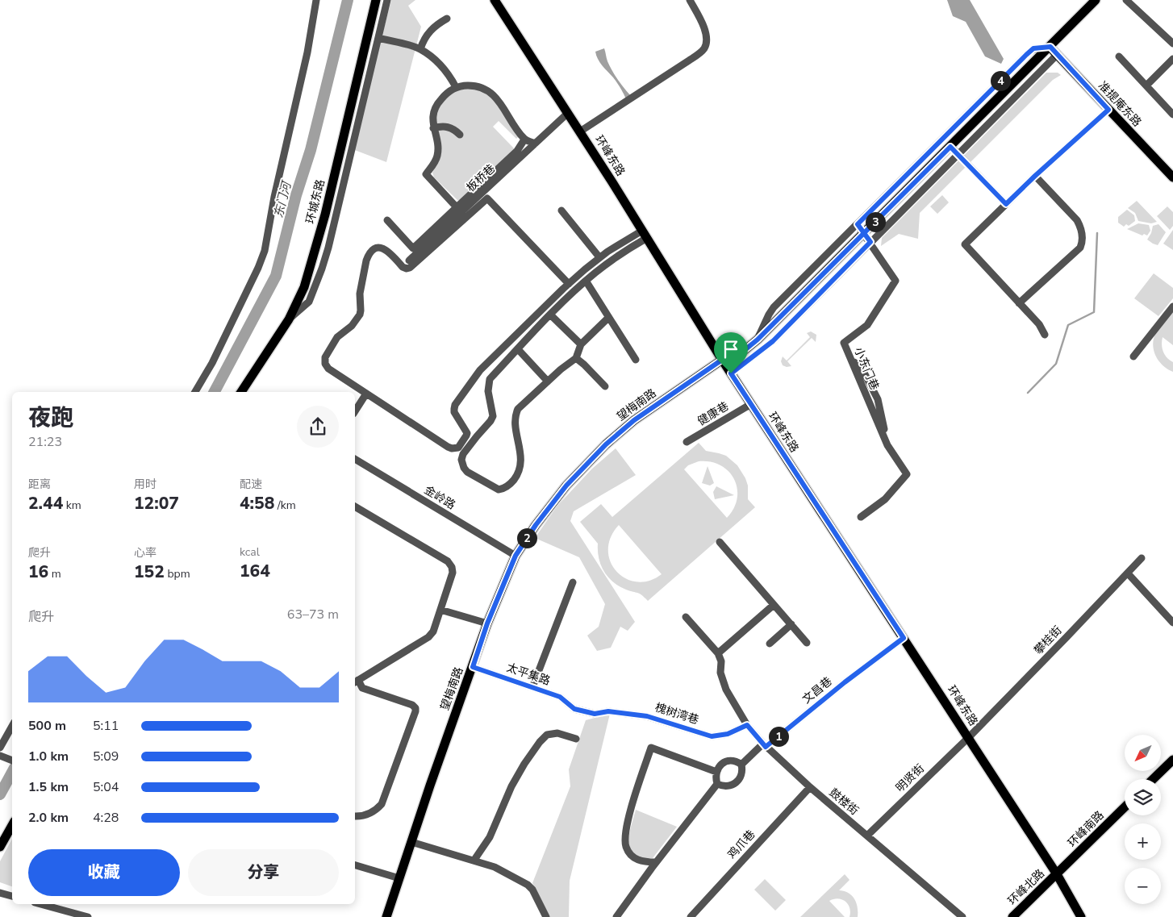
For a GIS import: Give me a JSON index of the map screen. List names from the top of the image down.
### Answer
{
  "streets": {
    "main road": [
      "准提庵东路",
      "环峰东路",
      "环城东路",
      "望梅南路",
      "环峰南路",
      "环峰北路"
    ],
    "street": [
      "板桥巷",
      "小东门巷",
      "健康巷",
      "金岭路",
      "攀桂街",
      "太平集路",
      "文昌巷",
      "槐树湾巷",
      "明贤街",
      "鼓楼街",
      "鸡爪巷"
    ]
  },
  "crossings": [
    ["准提庵东路", "望梅南路"],
    ["环峰东路", "板桥巷"],
    ["环峰东路", "望梅南路"],
    ["环峰东路", "健康巷"],
    ["环峰东路", "攀桂街"],
    ["环峰东路", "文昌巷"],
    ["环峰东路", "明贤街"],
    ["环峰东路", "环峰南路"],
    ["环峰东路", "环峰北路"],
    ["望梅南路", "金岭路"],
    ["望梅南路", "太平集路"],
    ["攀桂街", "明贤街"],
    ["太平集路", "槐树湾巷"],
    ["文昌巷", "鼓楼街"],
    ["槐树湾巷", "鼓楼街"],
    ["明贤街", "鼓楼街"],
    ["鼓楼街", "鸡爪巷"],
    ["环峰南路", "环峰北路"]
  ],
  "water": ["东门河"],
  "north": "bottom left",
  "page": {
    "pins": [
      "4",
      "3",
      "2",
      "1"
    ],
    "heading": ["夜跑", "21:23"],
    "stats": [
      ["距离", "2.44 km"],
      ["用时", "12:07"],
      ["配速", "4:58 /km"],
      ["爬升", "16 m"],
      ["心率", "152 bpm"],
      ["kcal", "164"]
    ],
    "chart": ["爬升", "63–73 m"],
    "list": [
      {
        "name": "500 m",
        "note": "5:11"
      },
      {
        "name": "1.0 km",
        "note": "5:09"
      },
      {
        "name": "1.5 km",
        "note": "5:04"
      },
      {
        "name": "2.0 km",
        "note": "4:28"
      }
    ],
    "map_buttons": ["+", "−"],
    "buttons": ["收藏", "分享"]
  }
}
